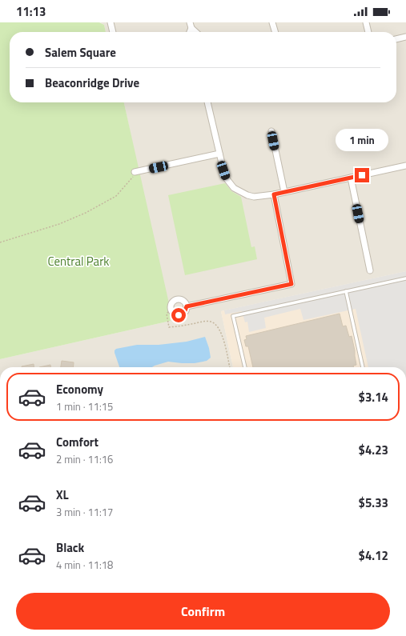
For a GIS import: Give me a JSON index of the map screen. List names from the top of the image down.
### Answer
{
  "parks": ["Central Park"],
  "page": {
    "status": "11:13",
    "banner": ["Salem Square", "Beaconridge Drive"],
    "bubble": "1 min",
    "list": [
      {
        "name": "Economy",
        "note": "1 min · 11:15",
        "value": "$3.14"
      },
      {
        "name": "Comfort",
        "note": "2 min · 11:16",
        "value": "$4.23"
      },
      {
        "name": "XL",
        "note": "3 min · 11:17",
        "value": "$5.33"
      },
      {
        "name": "Black",
        "note": "4 min · 11:18",
        "value": "$4.12"
      }
    ],
    "buttons": "Confirm"
  }
}
